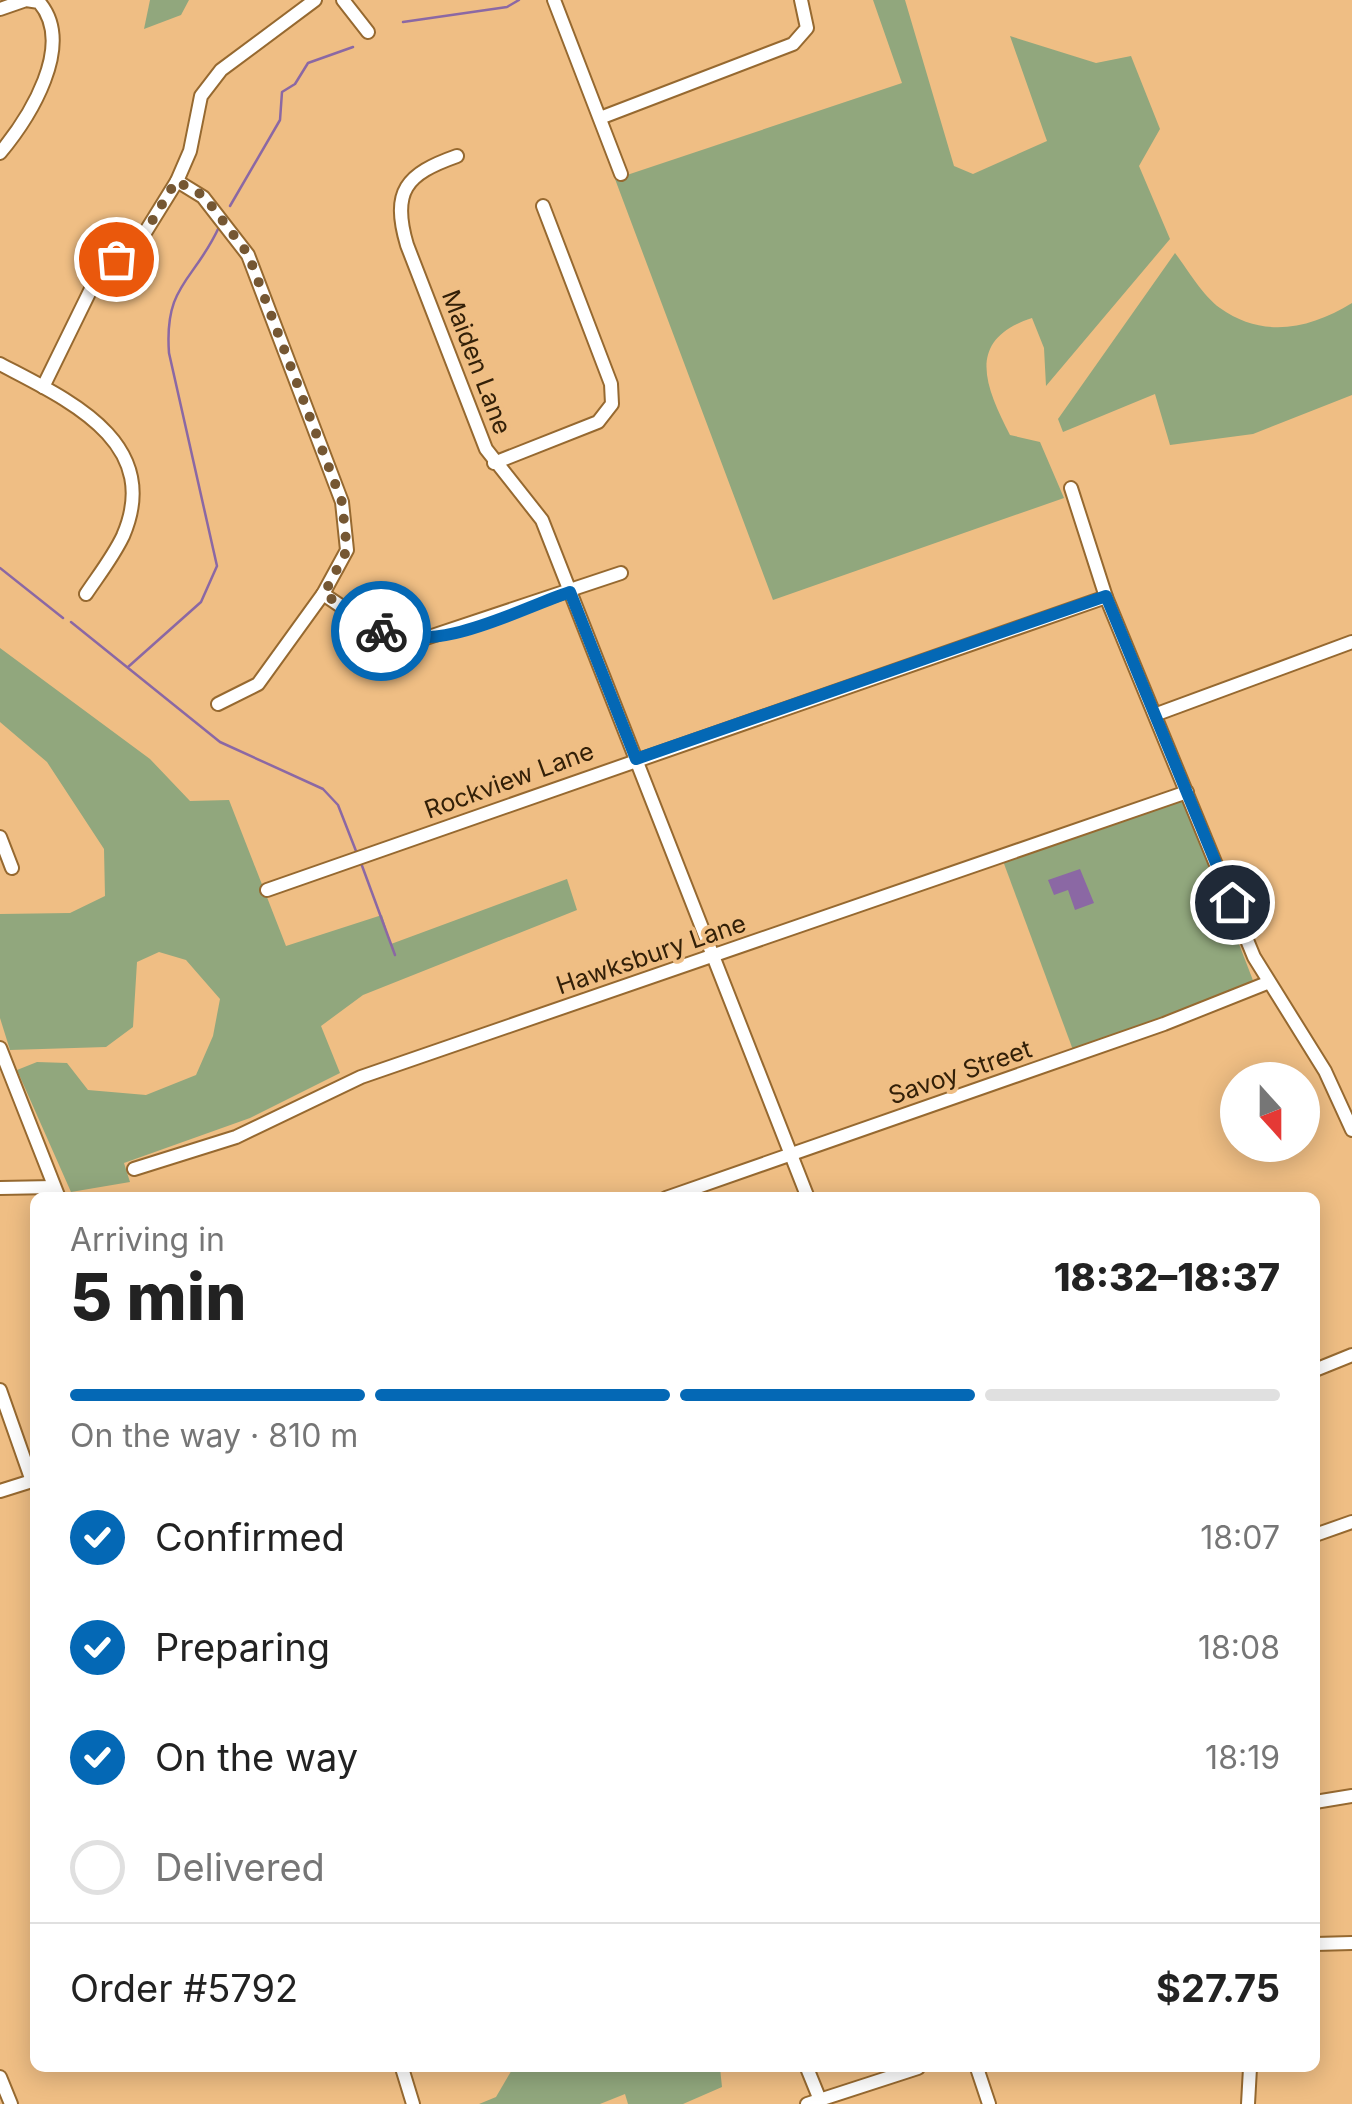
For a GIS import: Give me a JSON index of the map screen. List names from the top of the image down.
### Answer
{
  "streets": {
    "street": [
      "Maiden Lane",
      "Rockview Lane",
      "Hawksbury Lane",
      "Savoy Street"
    ]
  },
  "crossings": [
    ["Maiden Lane", "Rockview Lane"],
    ["Maiden Lane", "Hawksbury Lane"],
    ["Maiden Lane", "Savoy Street"]
  ],
  "north": "bottom",
  "page": {
    "heading": ["5 min", "Arriving in", "18:32–18:37"],
    "panel": ["Order #5792", "$27.75"],
    "bar": "On the way · 810 m",
    "list": [
      ["Confirmed", "18:07"],
      ["Preparing", "18:08"],
      ["On the way", "18:19"],
      "Delivered"
    ]
  }
}
